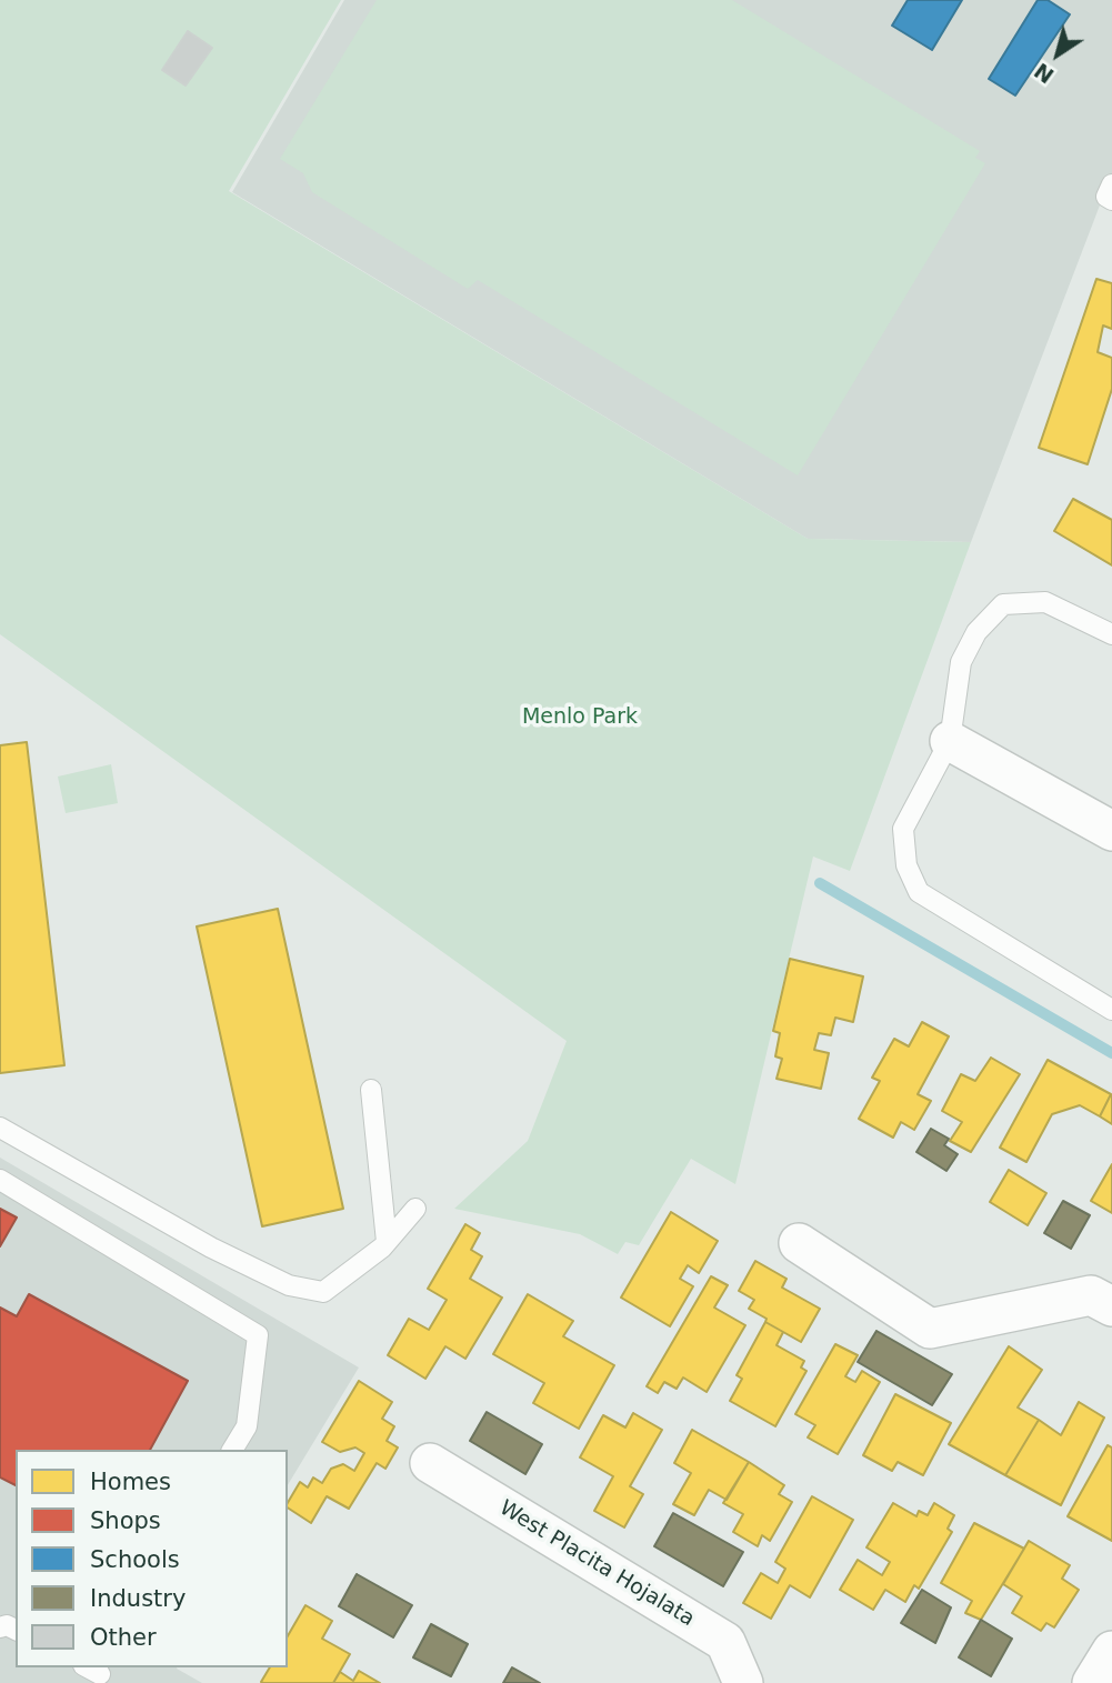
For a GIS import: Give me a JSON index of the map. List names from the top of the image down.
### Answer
{
  "streets": {
    "street": ["West Placita Hojalata"]
  },
  "parks": ["Menlo Park"],
  "legend": [
    "Homes",
    "Shops",
    "Schools",
    "Industry",
    "Other"
  ],
  "north": "bottom left"
}
